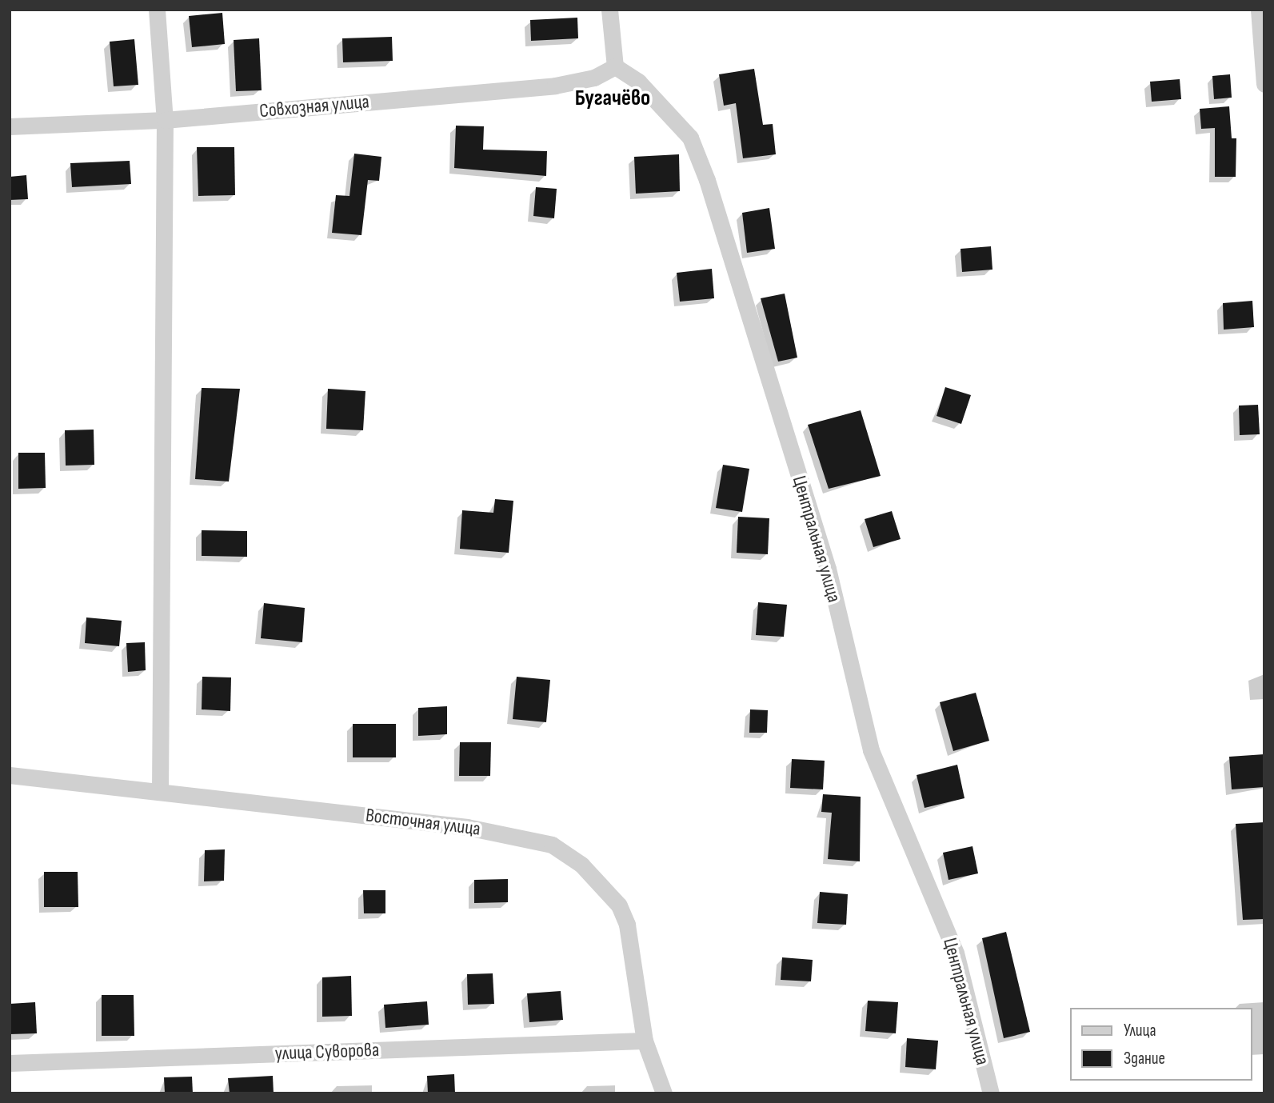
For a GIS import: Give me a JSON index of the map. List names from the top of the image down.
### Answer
{
  "streets": {
    "street": [
      "Совхозная улица",
      "Центральная улица",
      "Восточная улица",
      "улица Суворова"
    ]
  },
  "crossings": [
    ["Совхозная улица", "Центральная улица"],
    ["Восточная улица", "улица Суворова"]
  ],
  "districts": ["Бугачёво"],
  "legend": ["Улица", "Здание"]
}
